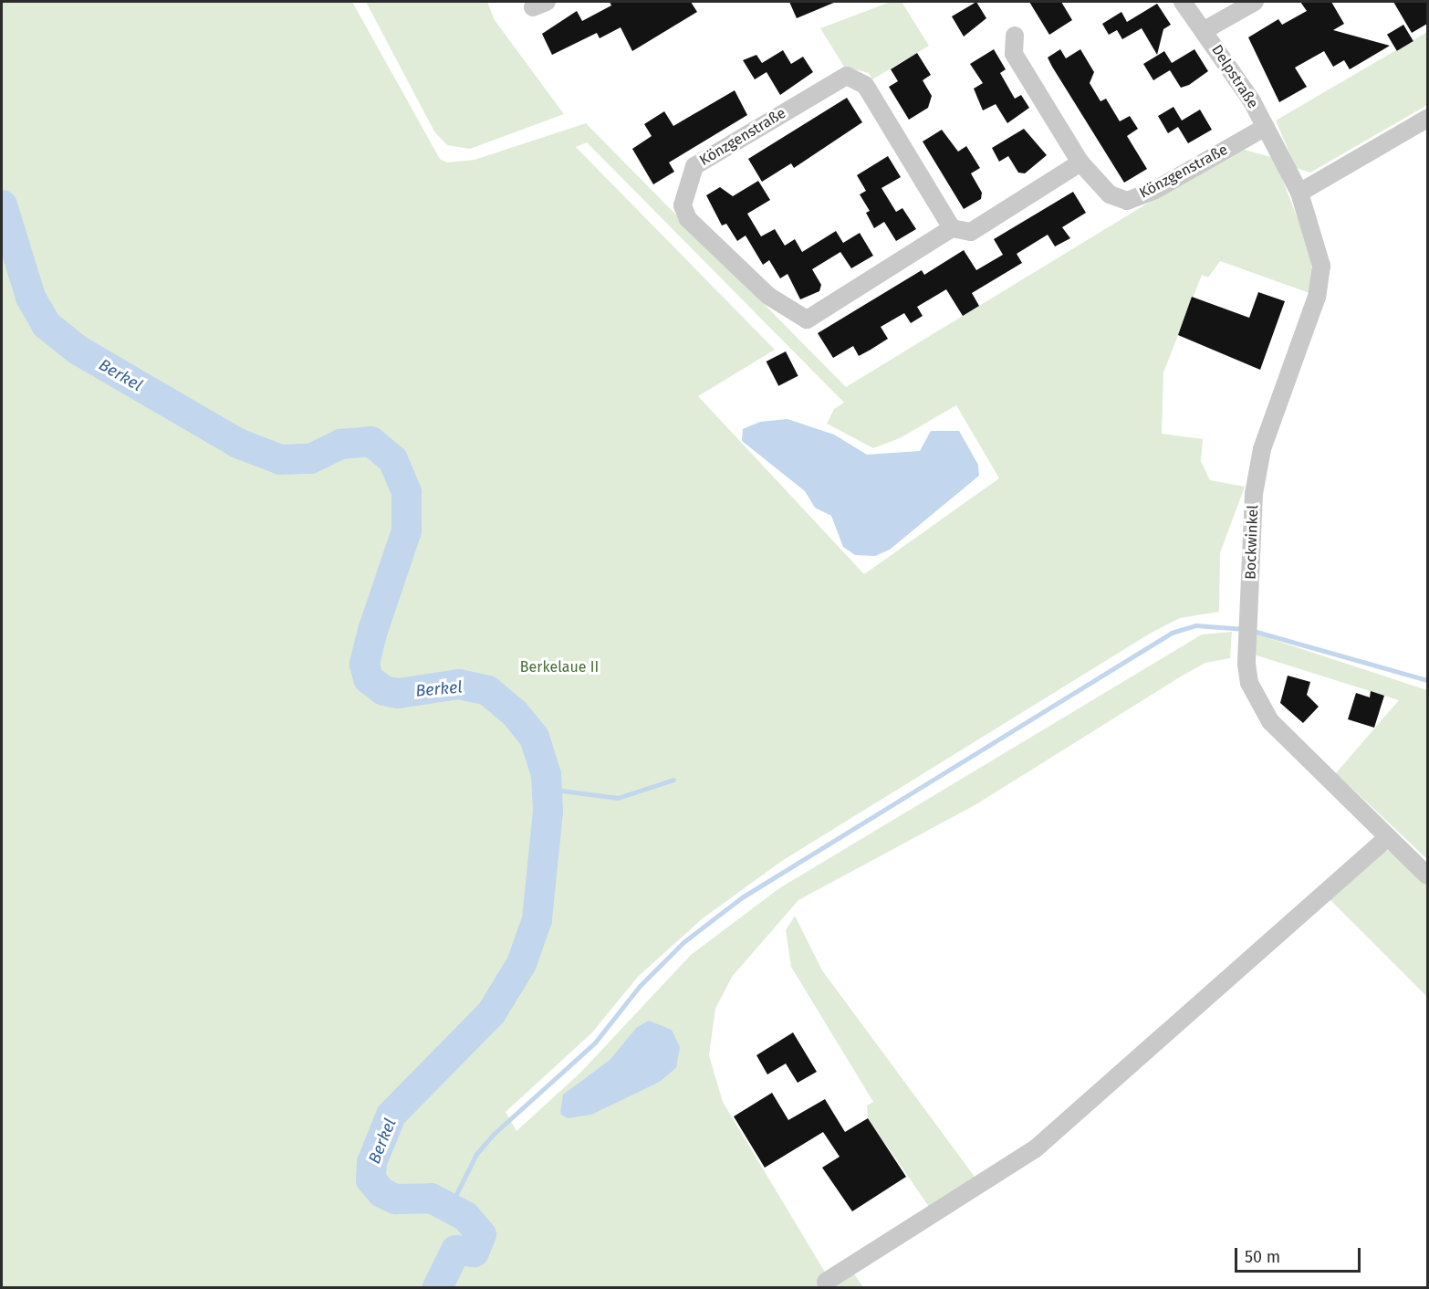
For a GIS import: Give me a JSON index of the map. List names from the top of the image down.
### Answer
{
  "streets": {
    "street": ["Delpstraße", "Könzgenstraße", "Bockwinkel"]
  },
  "crossings": [
    ["Delpstraße", "Könzgenstraße"],
    ["Delpstraße", "Bockwinkel"]
  ],
  "water": ["Berkel"],
  "parks": ["Berkelaue II"],
  "scale_bar": "50 m"
}
